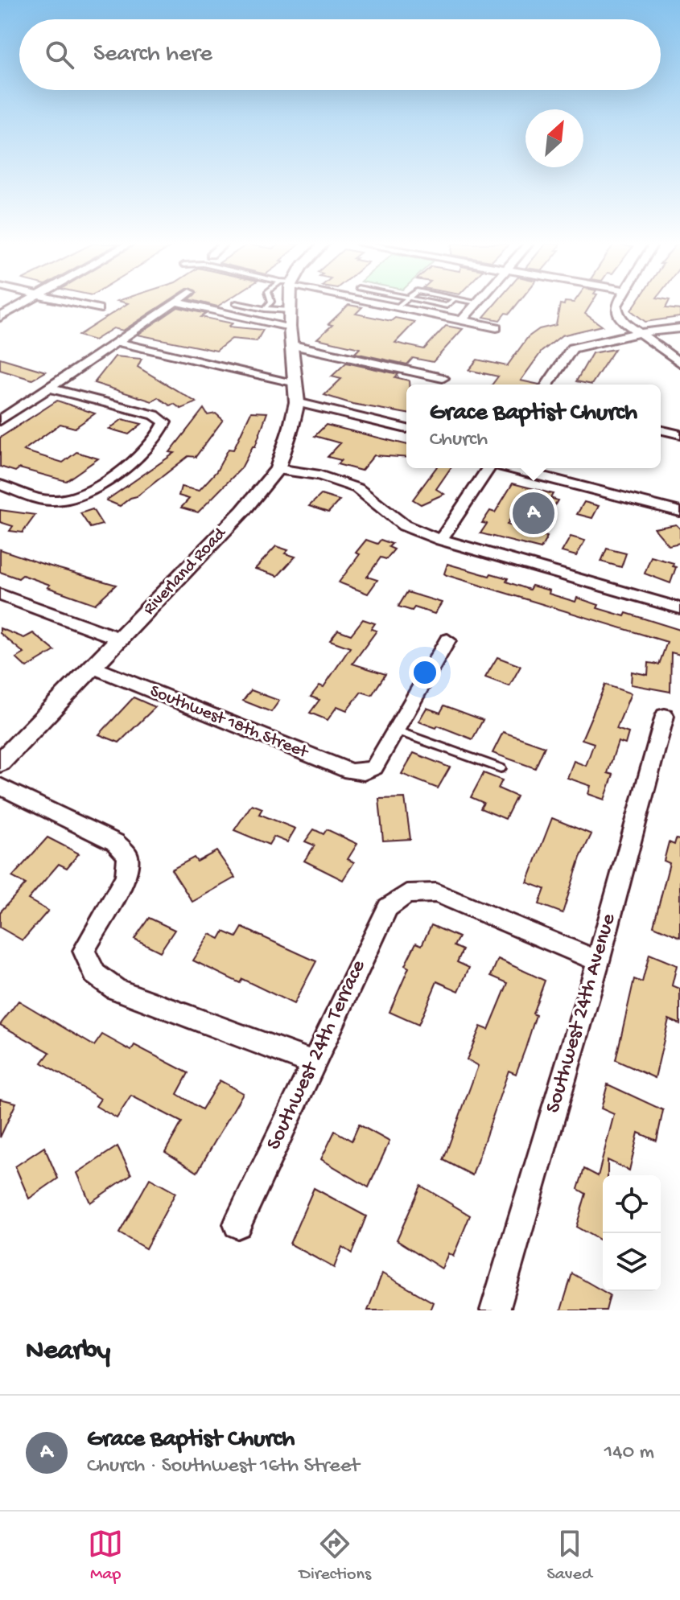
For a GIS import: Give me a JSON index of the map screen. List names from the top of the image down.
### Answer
{
  "streets": {
    "street": [
      "Riverland Road",
      "Southwest 18th Street",
      "Southwest 24th Avenue",
      "Southwest 24th Terrace"
    ]
  },
  "crossings": [
    ["Riverland Road", "Southwest 18th Street"],
    ["Southwest 24th Avenue", "Southwest 24th Terrace"]
  ],
  "north": "top right",
  "page": {
    "search": "Search here",
    "popup": ["Grace Baptist Church", "Church"],
    "pins": "A",
    "heading": "Nearby",
    "list": [
      {
        "mark": "A",
        "name": "Grace Baptist Church",
        "note": "Church · Southwest 16th Street",
        "value": "140 m"
      }
    ],
    "nav": ["Map", "Directions", "Saved"]
  }
}
